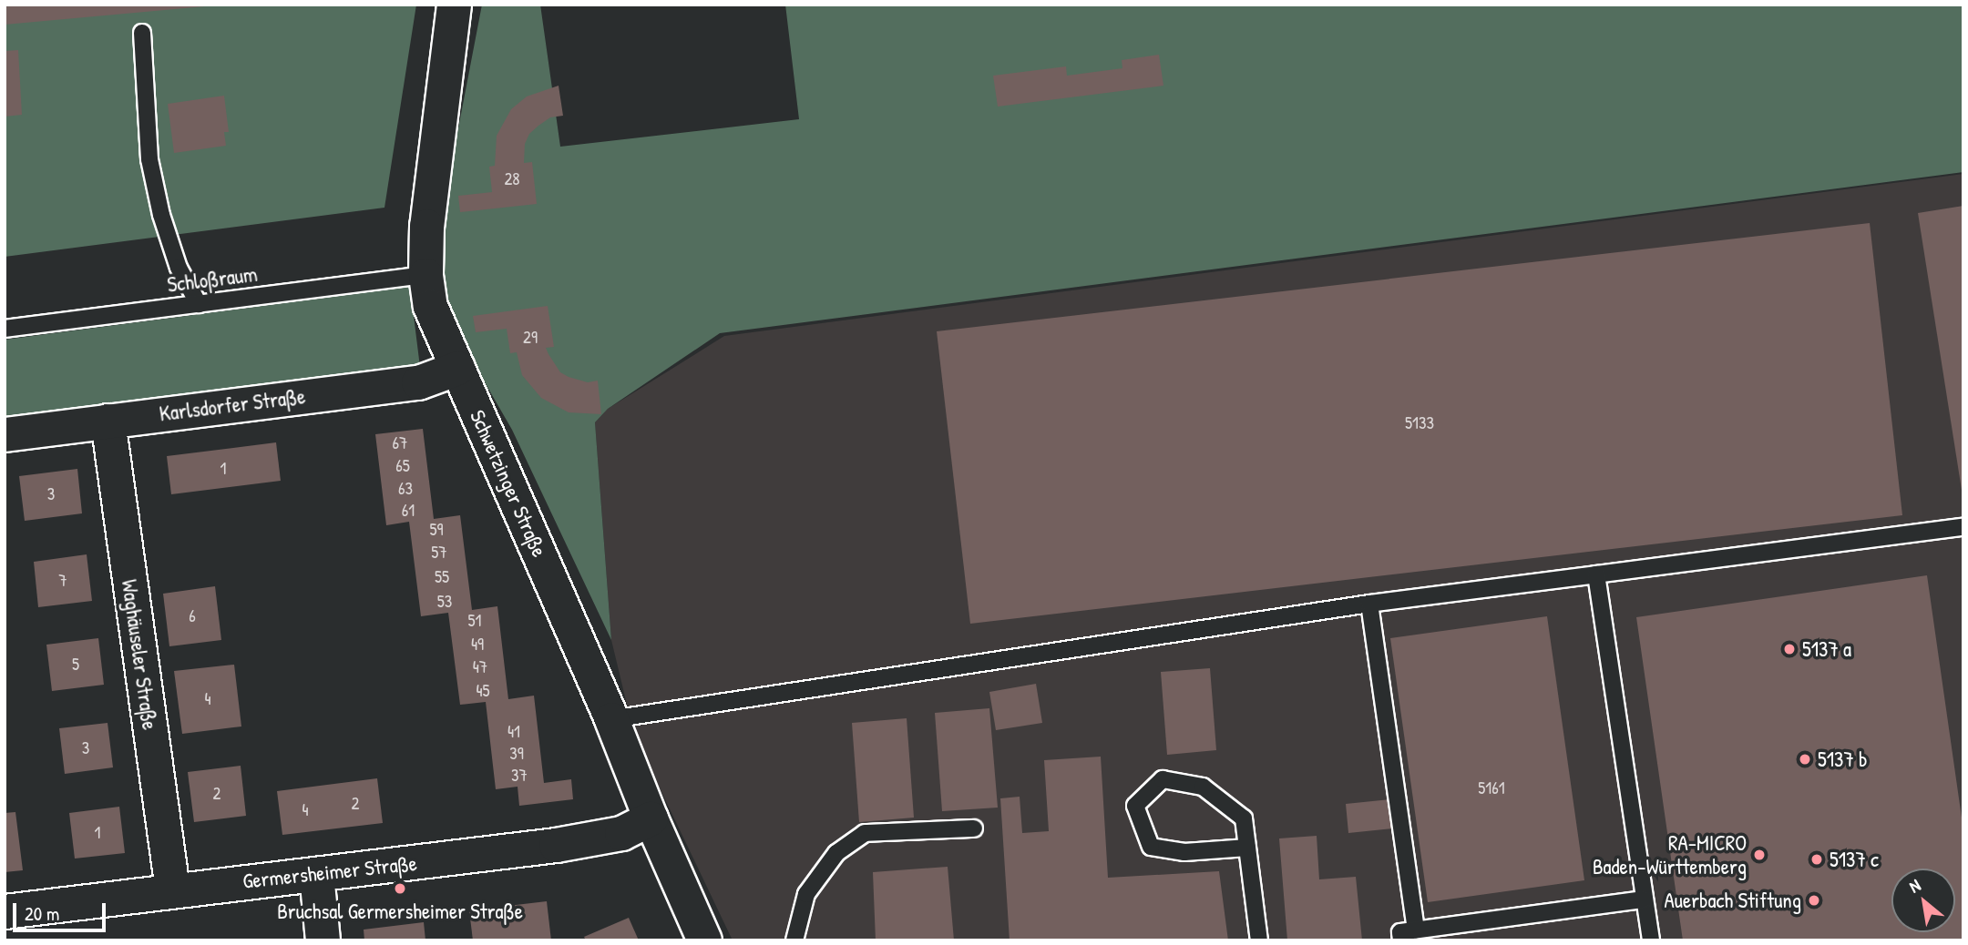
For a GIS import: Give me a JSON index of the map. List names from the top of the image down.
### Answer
{
  "streets": {
    "street": [
      "Karlsdorfer Straße",
      "Schwetzinger Straße",
      "Waghäuseler Straße",
      "Germersheimer Straße"
    ],
    "lane": ["Schloßraum"]
  },
  "crossings": [
    ["Schloßraum", "Schwetzinger Straße"],
    ["Karlsdorfer Straße", "Schwetzinger Straße"],
    ["Karlsdorfer Straße", "Waghäuseler Straße"],
    ["Schwetzinger Straße", "Germersheimer Straße"],
    ["Waghäuseler Straße", "Germersheimer Straße"]
  ],
  "places": [
    "5137 a",
    "5137 b",
    "RA-MICRO Baden-Württemberg",
    "5137 c",
    "Bruchsal Germersheimer Straße",
    "Auerbach Stiftung"
  ],
  "house_numbers": [
    "28",
    "29",
    "5133",
    "67",
    "65",
    "1",
    "63",
    "3",
    "61",
    "59",
    "57",
    "55",
    "7",
    "53",
    "6",
    "51",
    "49",
    "5",
    "47",
    "45",
    "4",
    "41",
    "3",
    "39",
    "37",
    "5161",
    "2",
    "2",
    "4",
    "1"
  ],
  "scale_bar": "20 m",
  "north": "top left"
}
